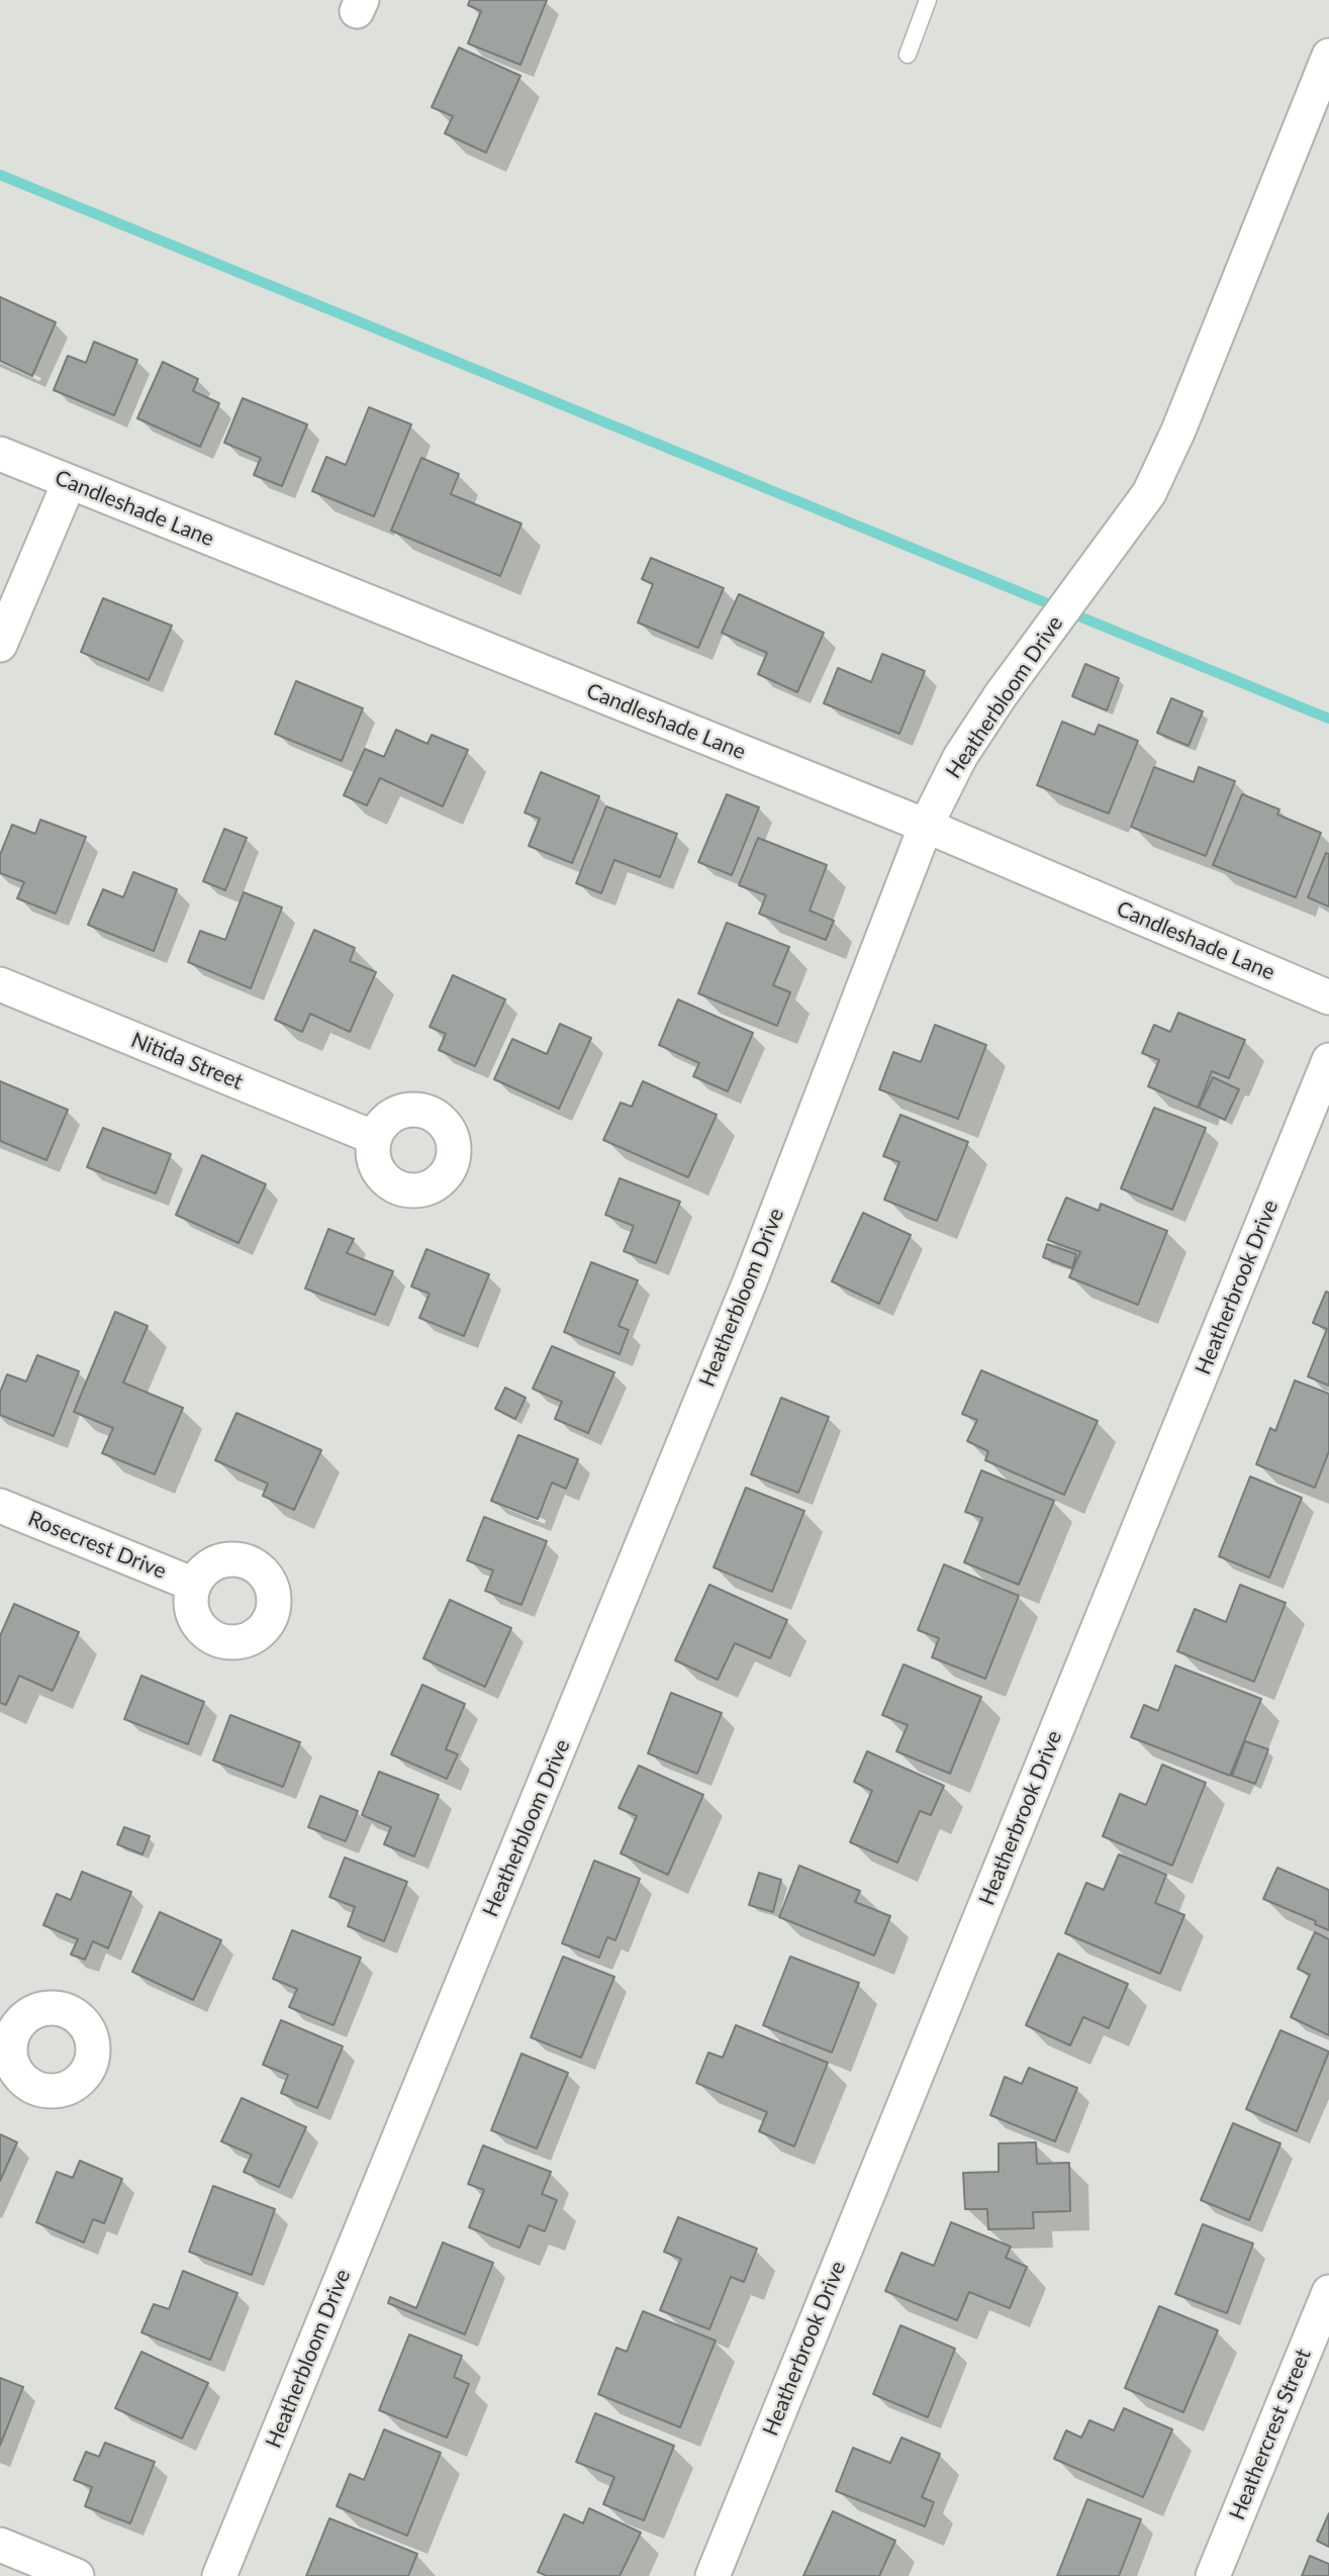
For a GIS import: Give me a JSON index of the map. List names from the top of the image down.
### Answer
{
  "streets": {
    "street": [
      "Candleshade Lane",
      "Heatherbloom Drive",
      "Nitida Street",
      "Heatherbrook Drive",
      "Rosecrest Drive",
      "Heathercrest Street"
    ]
  },
  "crossings": [
    ["Candleshade Lane", "Heatherbloom Drive"]
  ]
}
